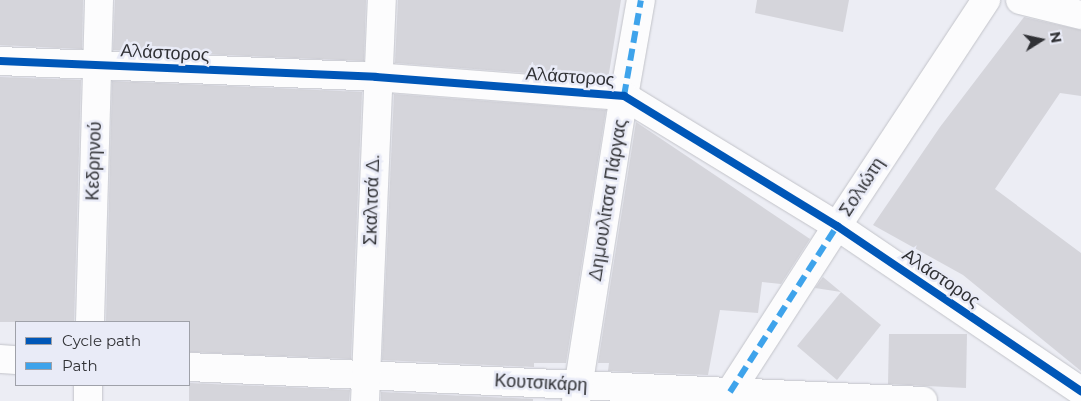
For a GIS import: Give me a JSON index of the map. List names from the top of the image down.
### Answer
{
  "streets": {
    "street": [
      "Αλάστορος",
      "Κεδρηνού",
      "Σολιώτη",
      "Σκαλτσά Δ.",
      "Δημουλίτσα Πάργας",
      "Κουτσικάρη"
    ]
  },
  "crossings": [
    ["Αλάστορος", "Κεδρηνού"],
    ["Αλάστορος", "Σολιώτη"],
    ["Αλάστορος", "Σκαλτσά Δ."],
    ["Αλάστορος", "Δημουλίτσα Πάργας"],
    ["Σολιώτη", "Κουτσικάρη"],
    ["Σκαλτσά Δ.", "Κουτσικάρη"],
    ["Δημουλίτσα Πάργας", "Κουτσικάρη"]
  ],
  "legend": ["Cycle path", "Path"],
  "north": "right"
}
